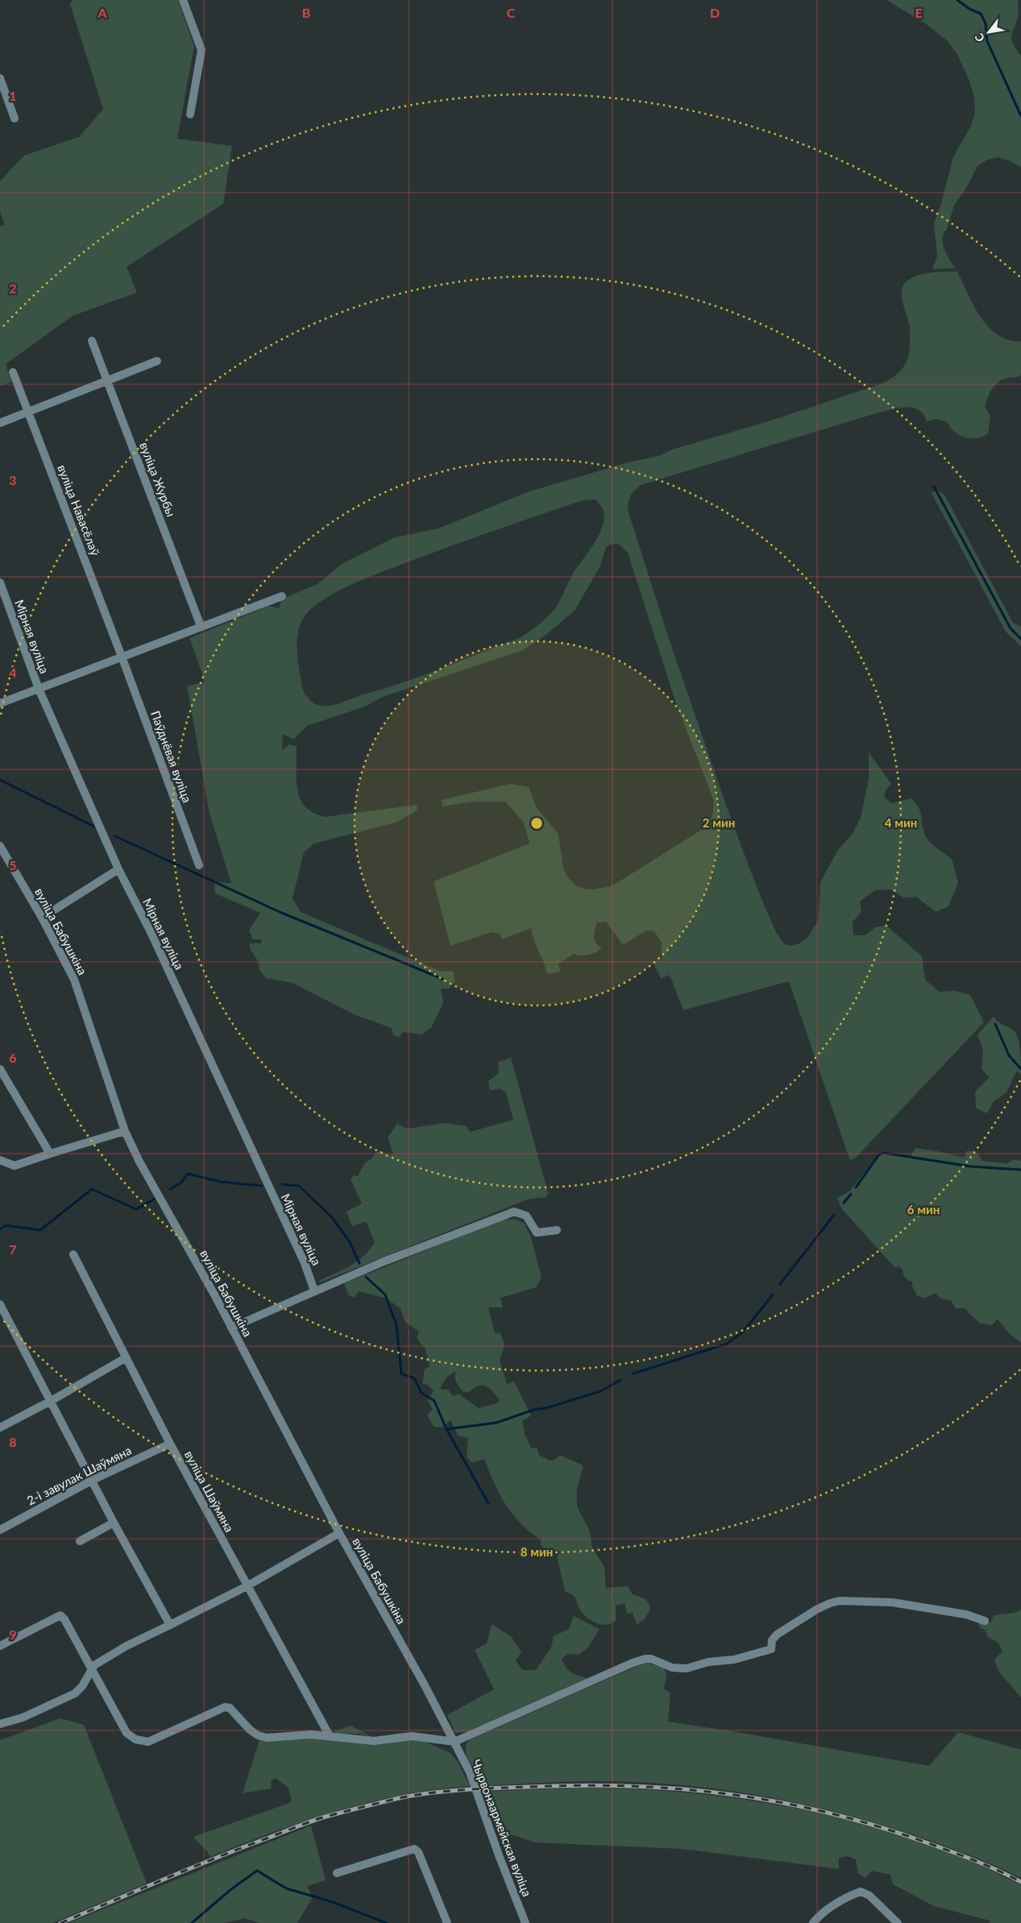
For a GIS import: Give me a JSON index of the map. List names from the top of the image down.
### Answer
{
  "streets": {
    "street": [
      "вуліца Журбы",
      "вуліца Навасёлаў",
      "Мірная вуліца",
      "Паўднёвая вуліца",
      "вуліца Бабушкіна",
      "2-і завулак Шаўмяна",
      "вуліца Шаўмяна",
      "Чырвонаармейская вуліца"
    ]
  },
  "crossings": [
    ["вуліца Навасёлаў", "Паўднёвая вуліца"],
    ["вуліца Бабушкіна", "Чырвонаармейская вуліца"],
    ["2-і завулак Шаўмяна", "вуліца Шаўмяна"]
  ],
  "north": "bottom left",
  "grid": {
    "columns": [
      "A",
      "B",
      "C",
      "D",
      "E"
    ],
    "rows": [
      "1",
      "2",
      "3",
      "4",
      "5",
      "6",
      "7",
      "8",
      "9"
    ]
  },
  "rings": [
    "2 мин",
    "4 мин",
    "6 мин",
    "8 мин"
  ]
}
